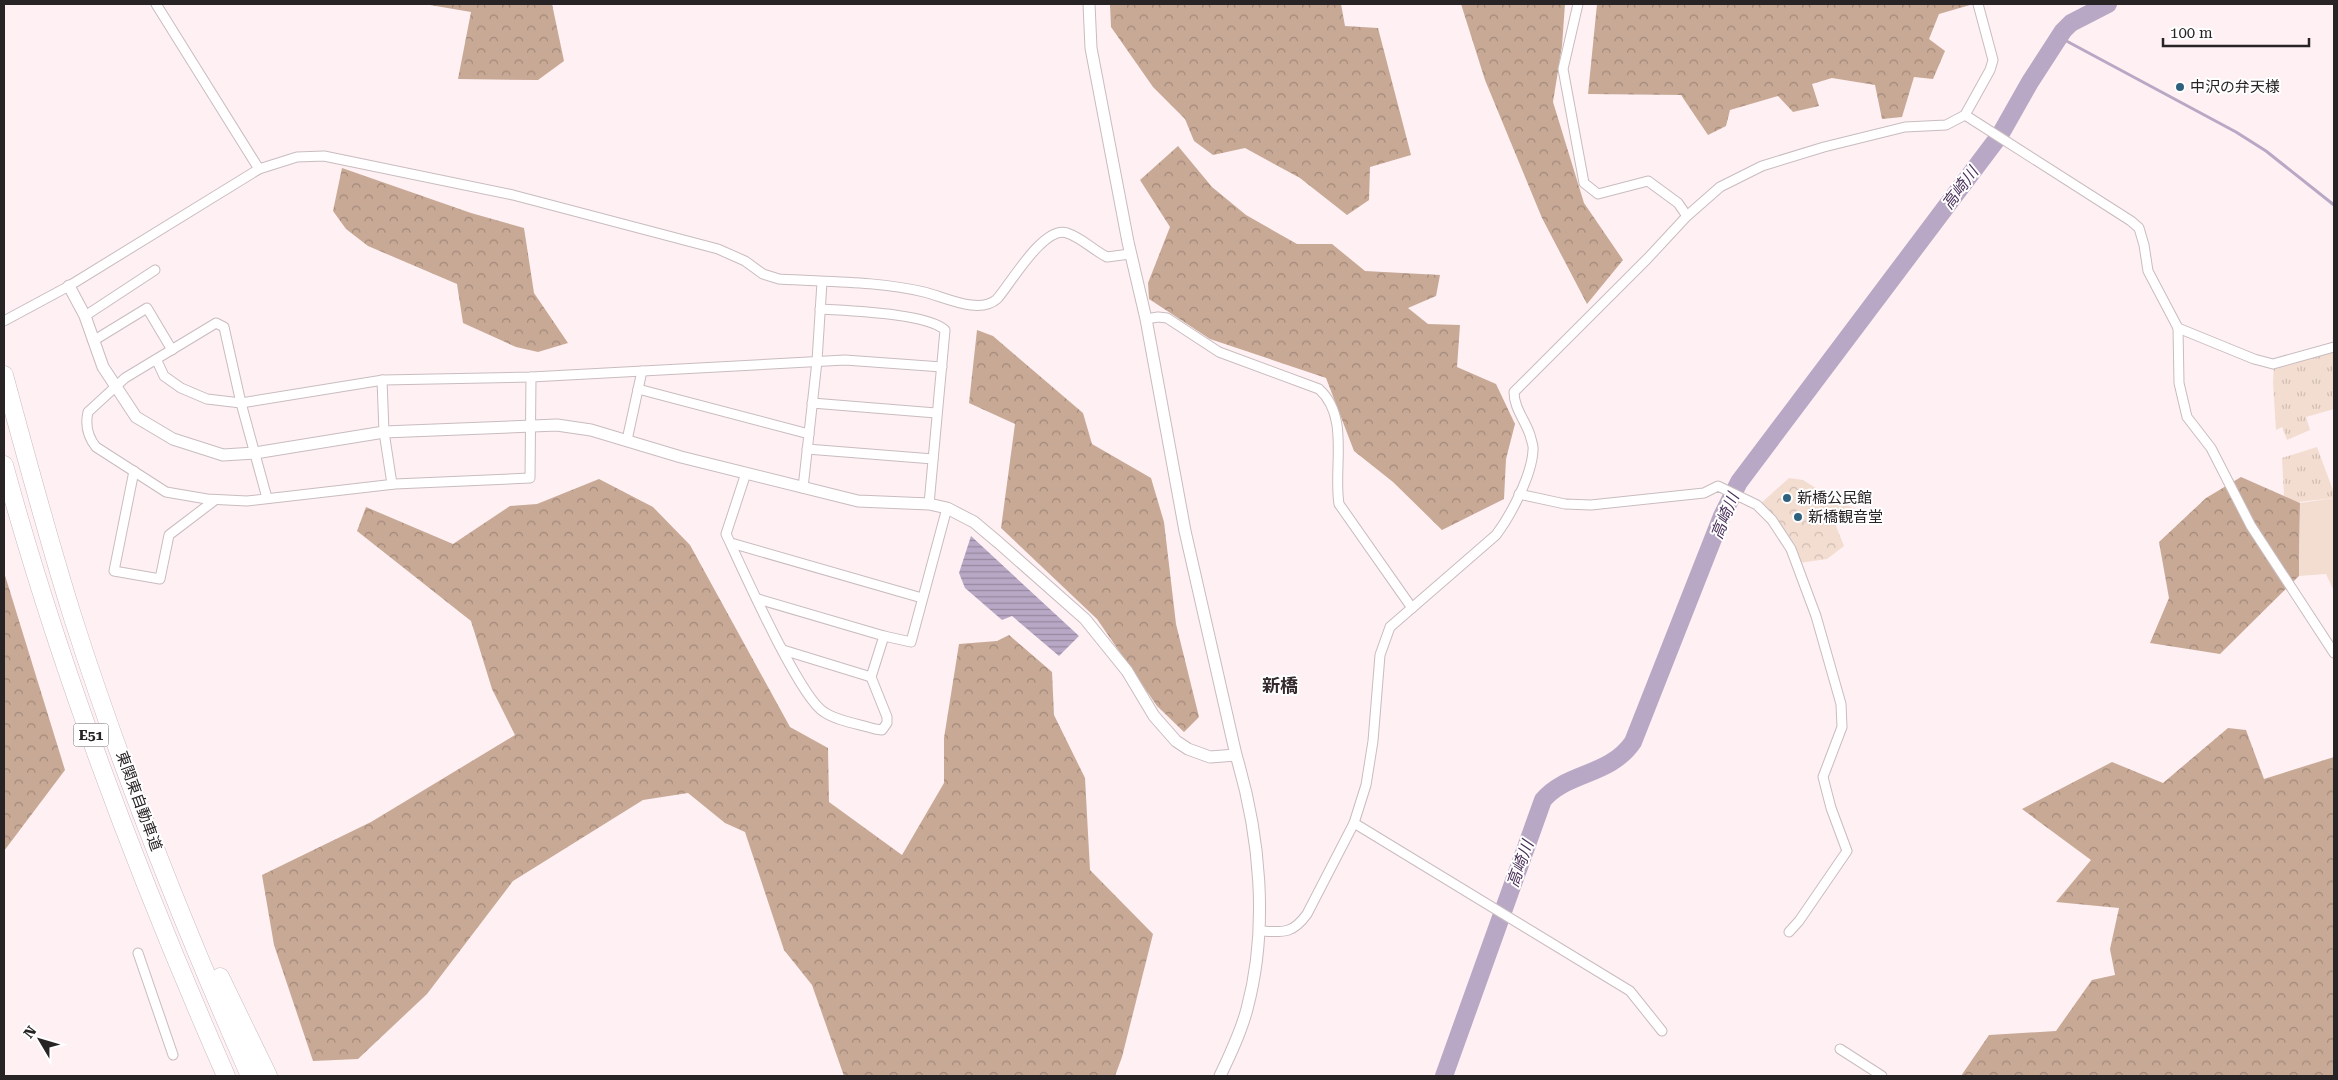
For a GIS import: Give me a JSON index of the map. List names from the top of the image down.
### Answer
{
  "streets": {
    "highway": ["E51", "東関東自動車道"]
  },
  "districts": ["新橋"],
  "water": ["高崎川"],
  "places": ["中沢の弁天様", "新橋公民館", "新橋観音堂"],
  "scale_bar": "100 m",
  "north": "top left"
}
